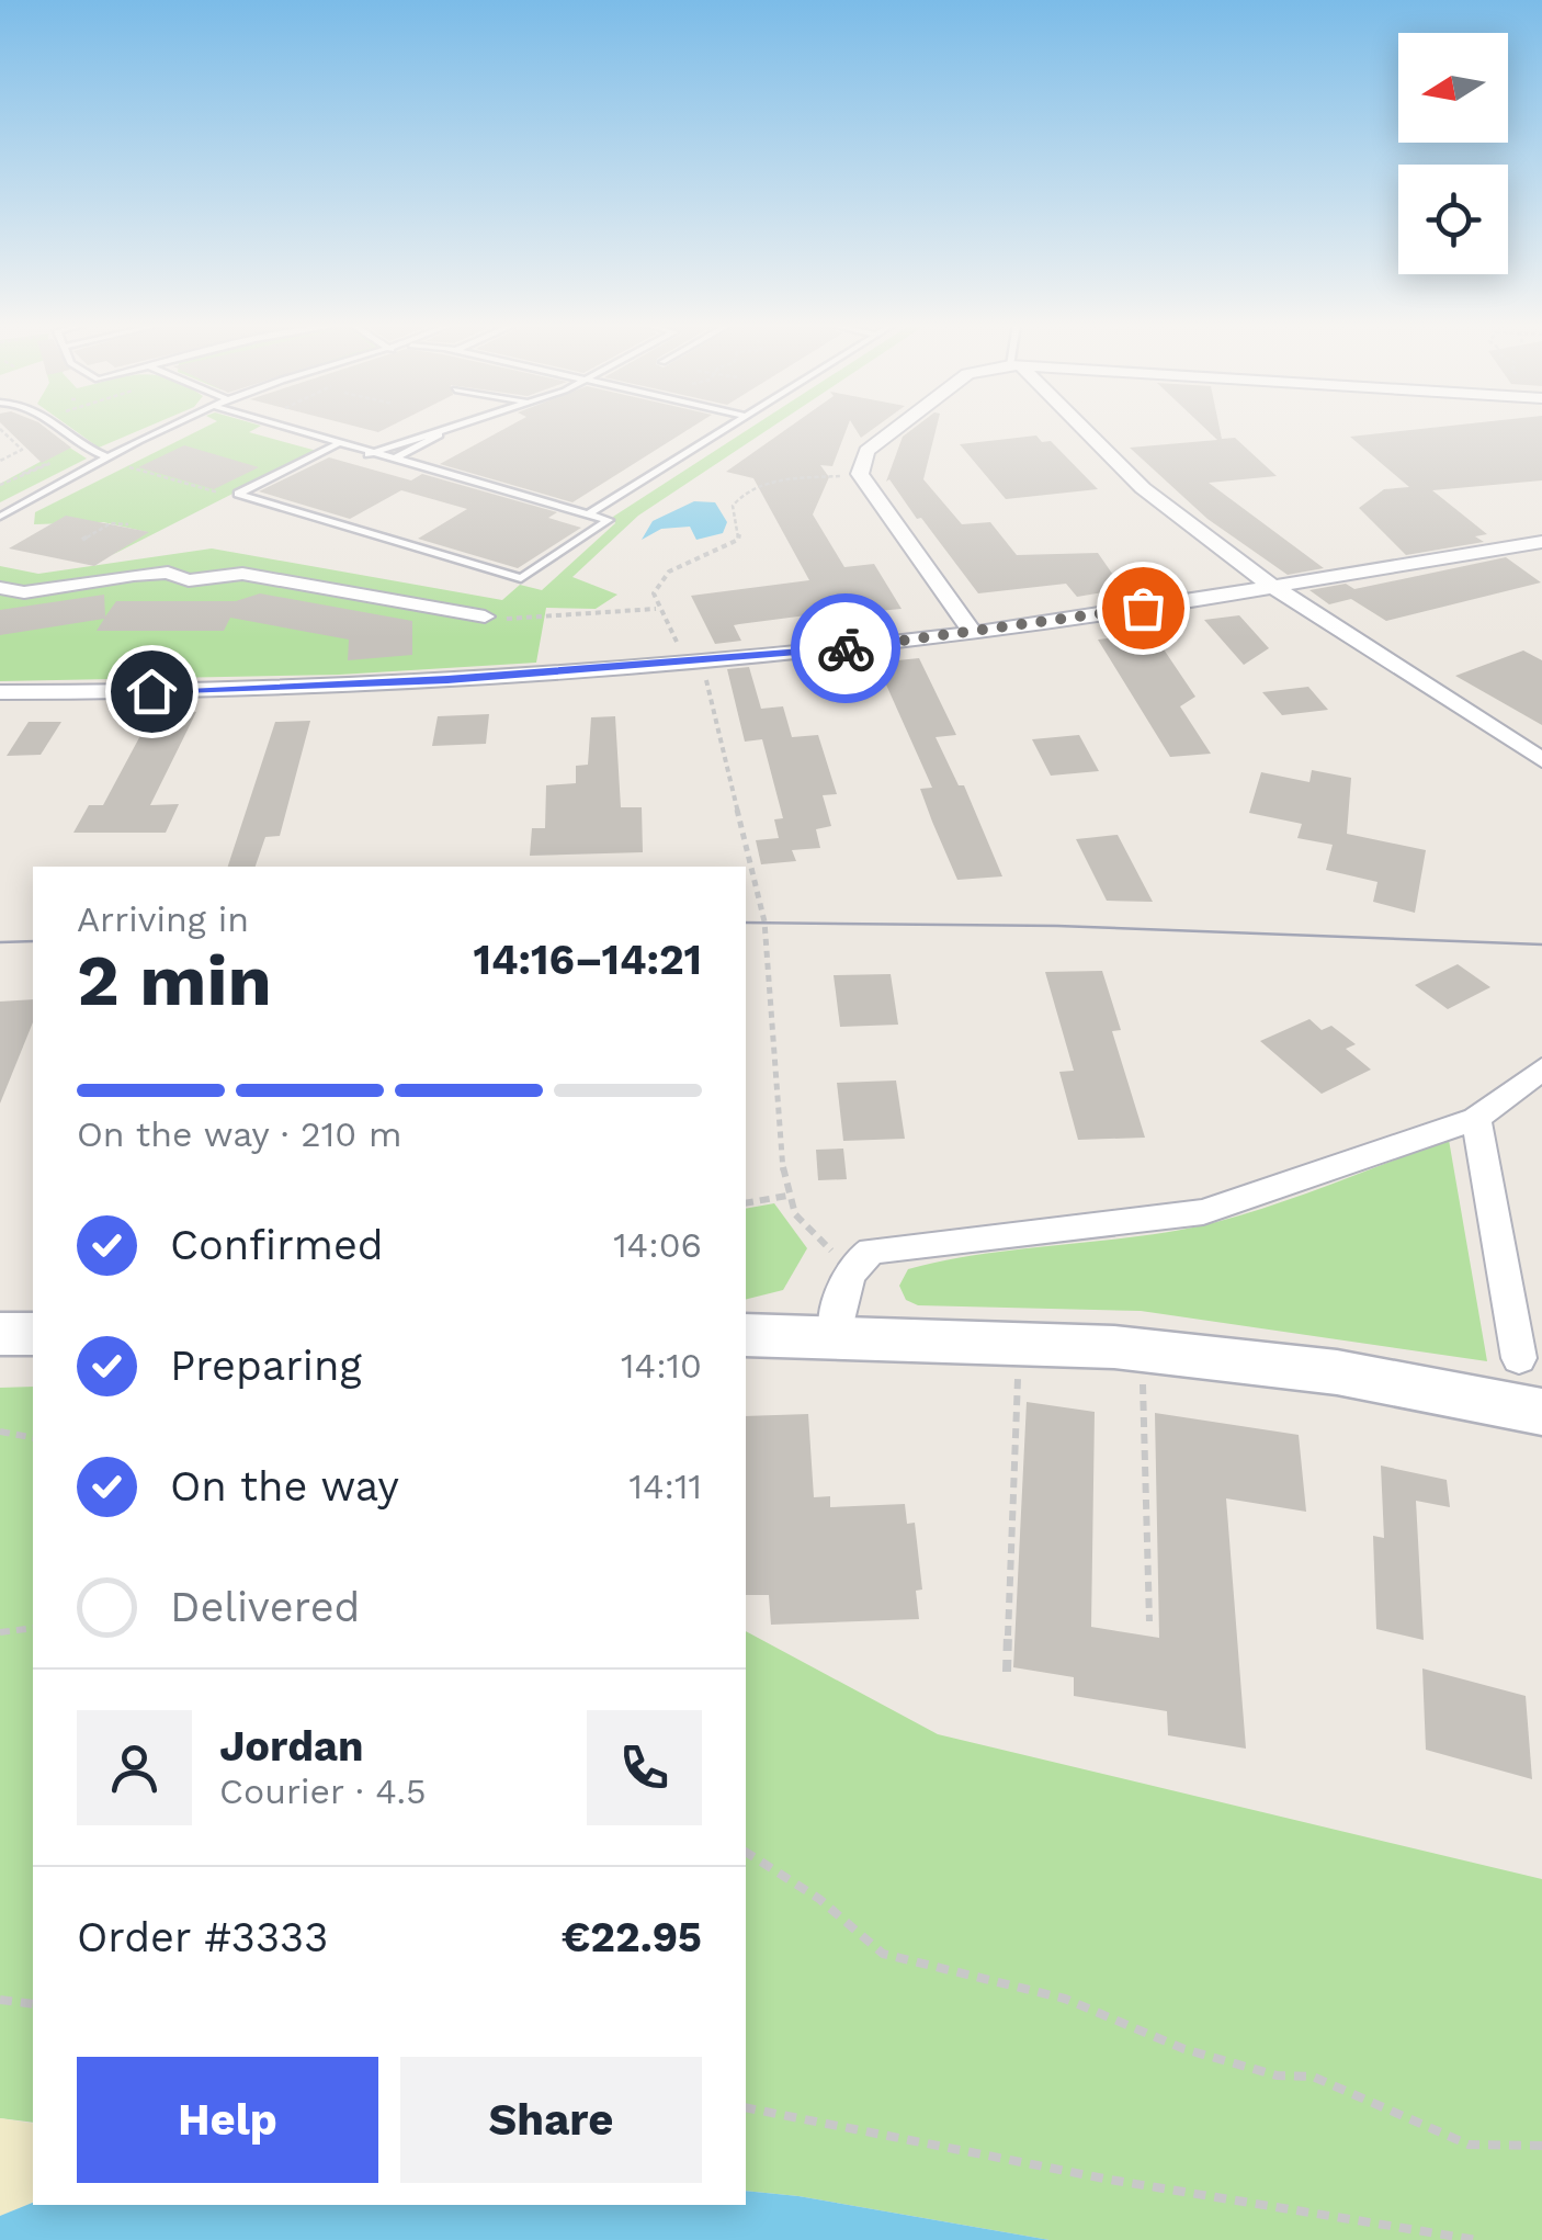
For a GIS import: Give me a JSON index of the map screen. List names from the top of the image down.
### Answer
{
  "north": "left",
  "page": {
    "heading": ["2 min", "Arriving in", "14:16–14:21"],
    "panel": [
      "Jordan",
      "Courier · 4.5",
      "Order #3333",
      "€22.95"
    ],
    "bar": "On the way · 210 m",
    "list": [
      ["Confirmed", "14:06"],
      ["Preparing", "14:10"],
      ["On the way", "14:11"],
      "Delivered"
    ],
    "buttons": ["Help", "Share"]
  }
}
